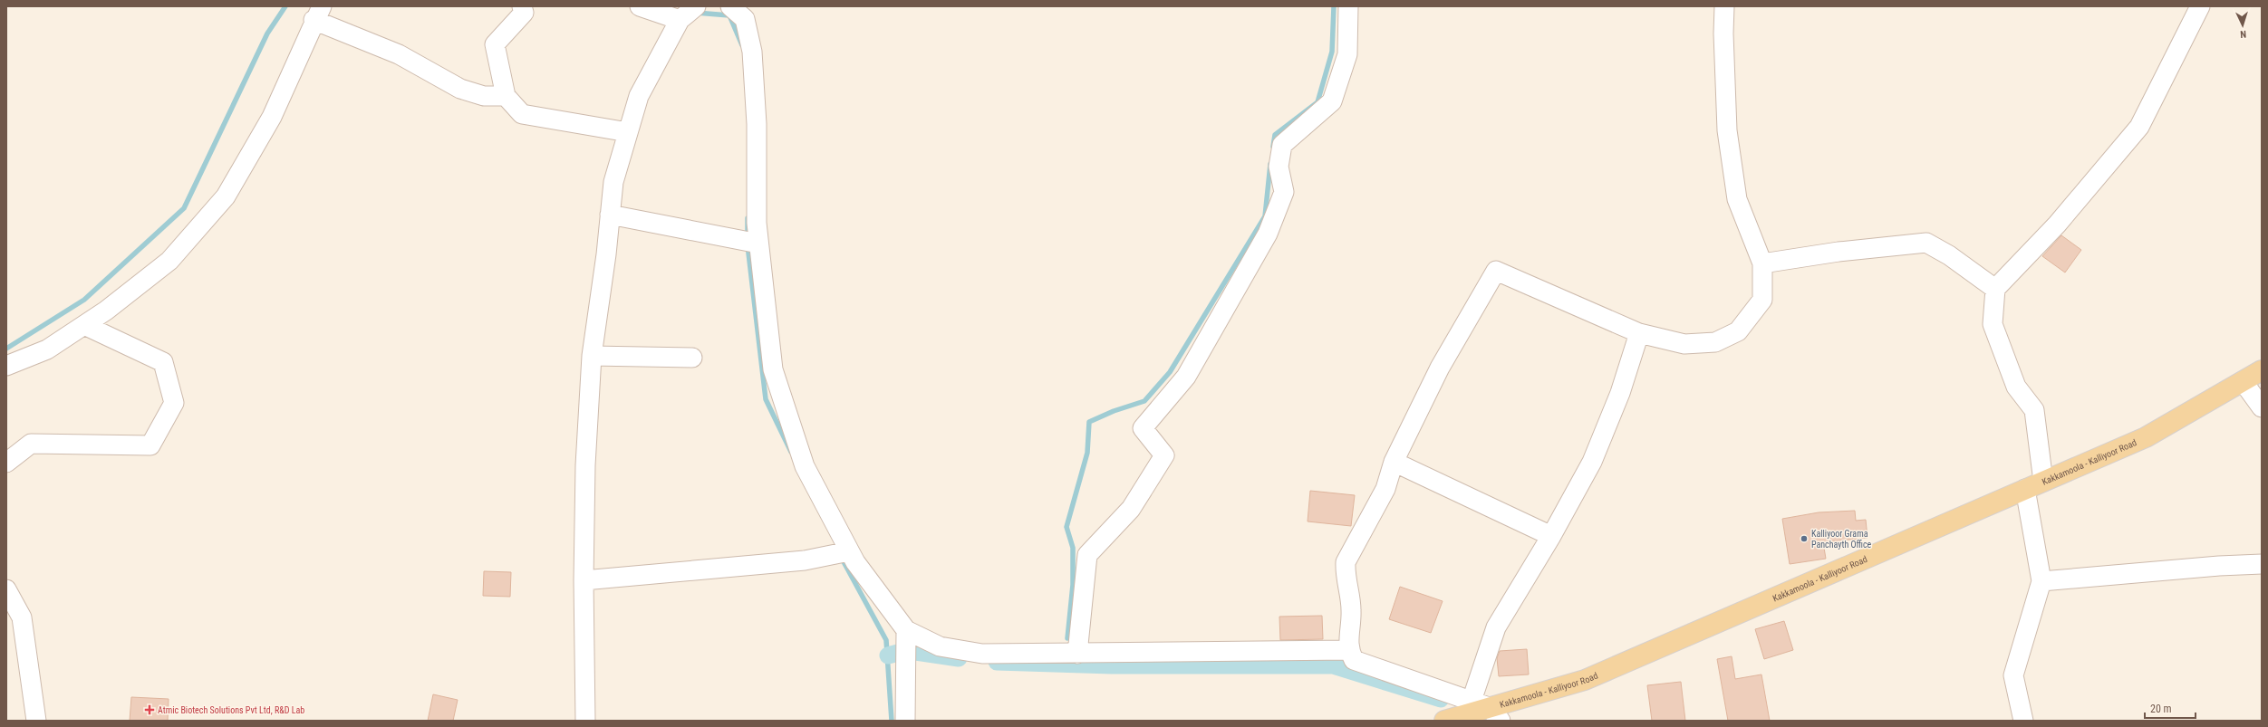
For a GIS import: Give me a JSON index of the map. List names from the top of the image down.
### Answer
{
  "streets": {
    "main road": ["Kakkamoola - Kalliyoor Road"]
  },
  "places": {
    "other": ["Kalliyoor Grama Panchayth Office"],
    "health": ["Atmic Biotech Solutions Pvt Ltd, R&D Lab"]
  },
  "scale_bar": "20 m",
  "north": "bottom"
}
